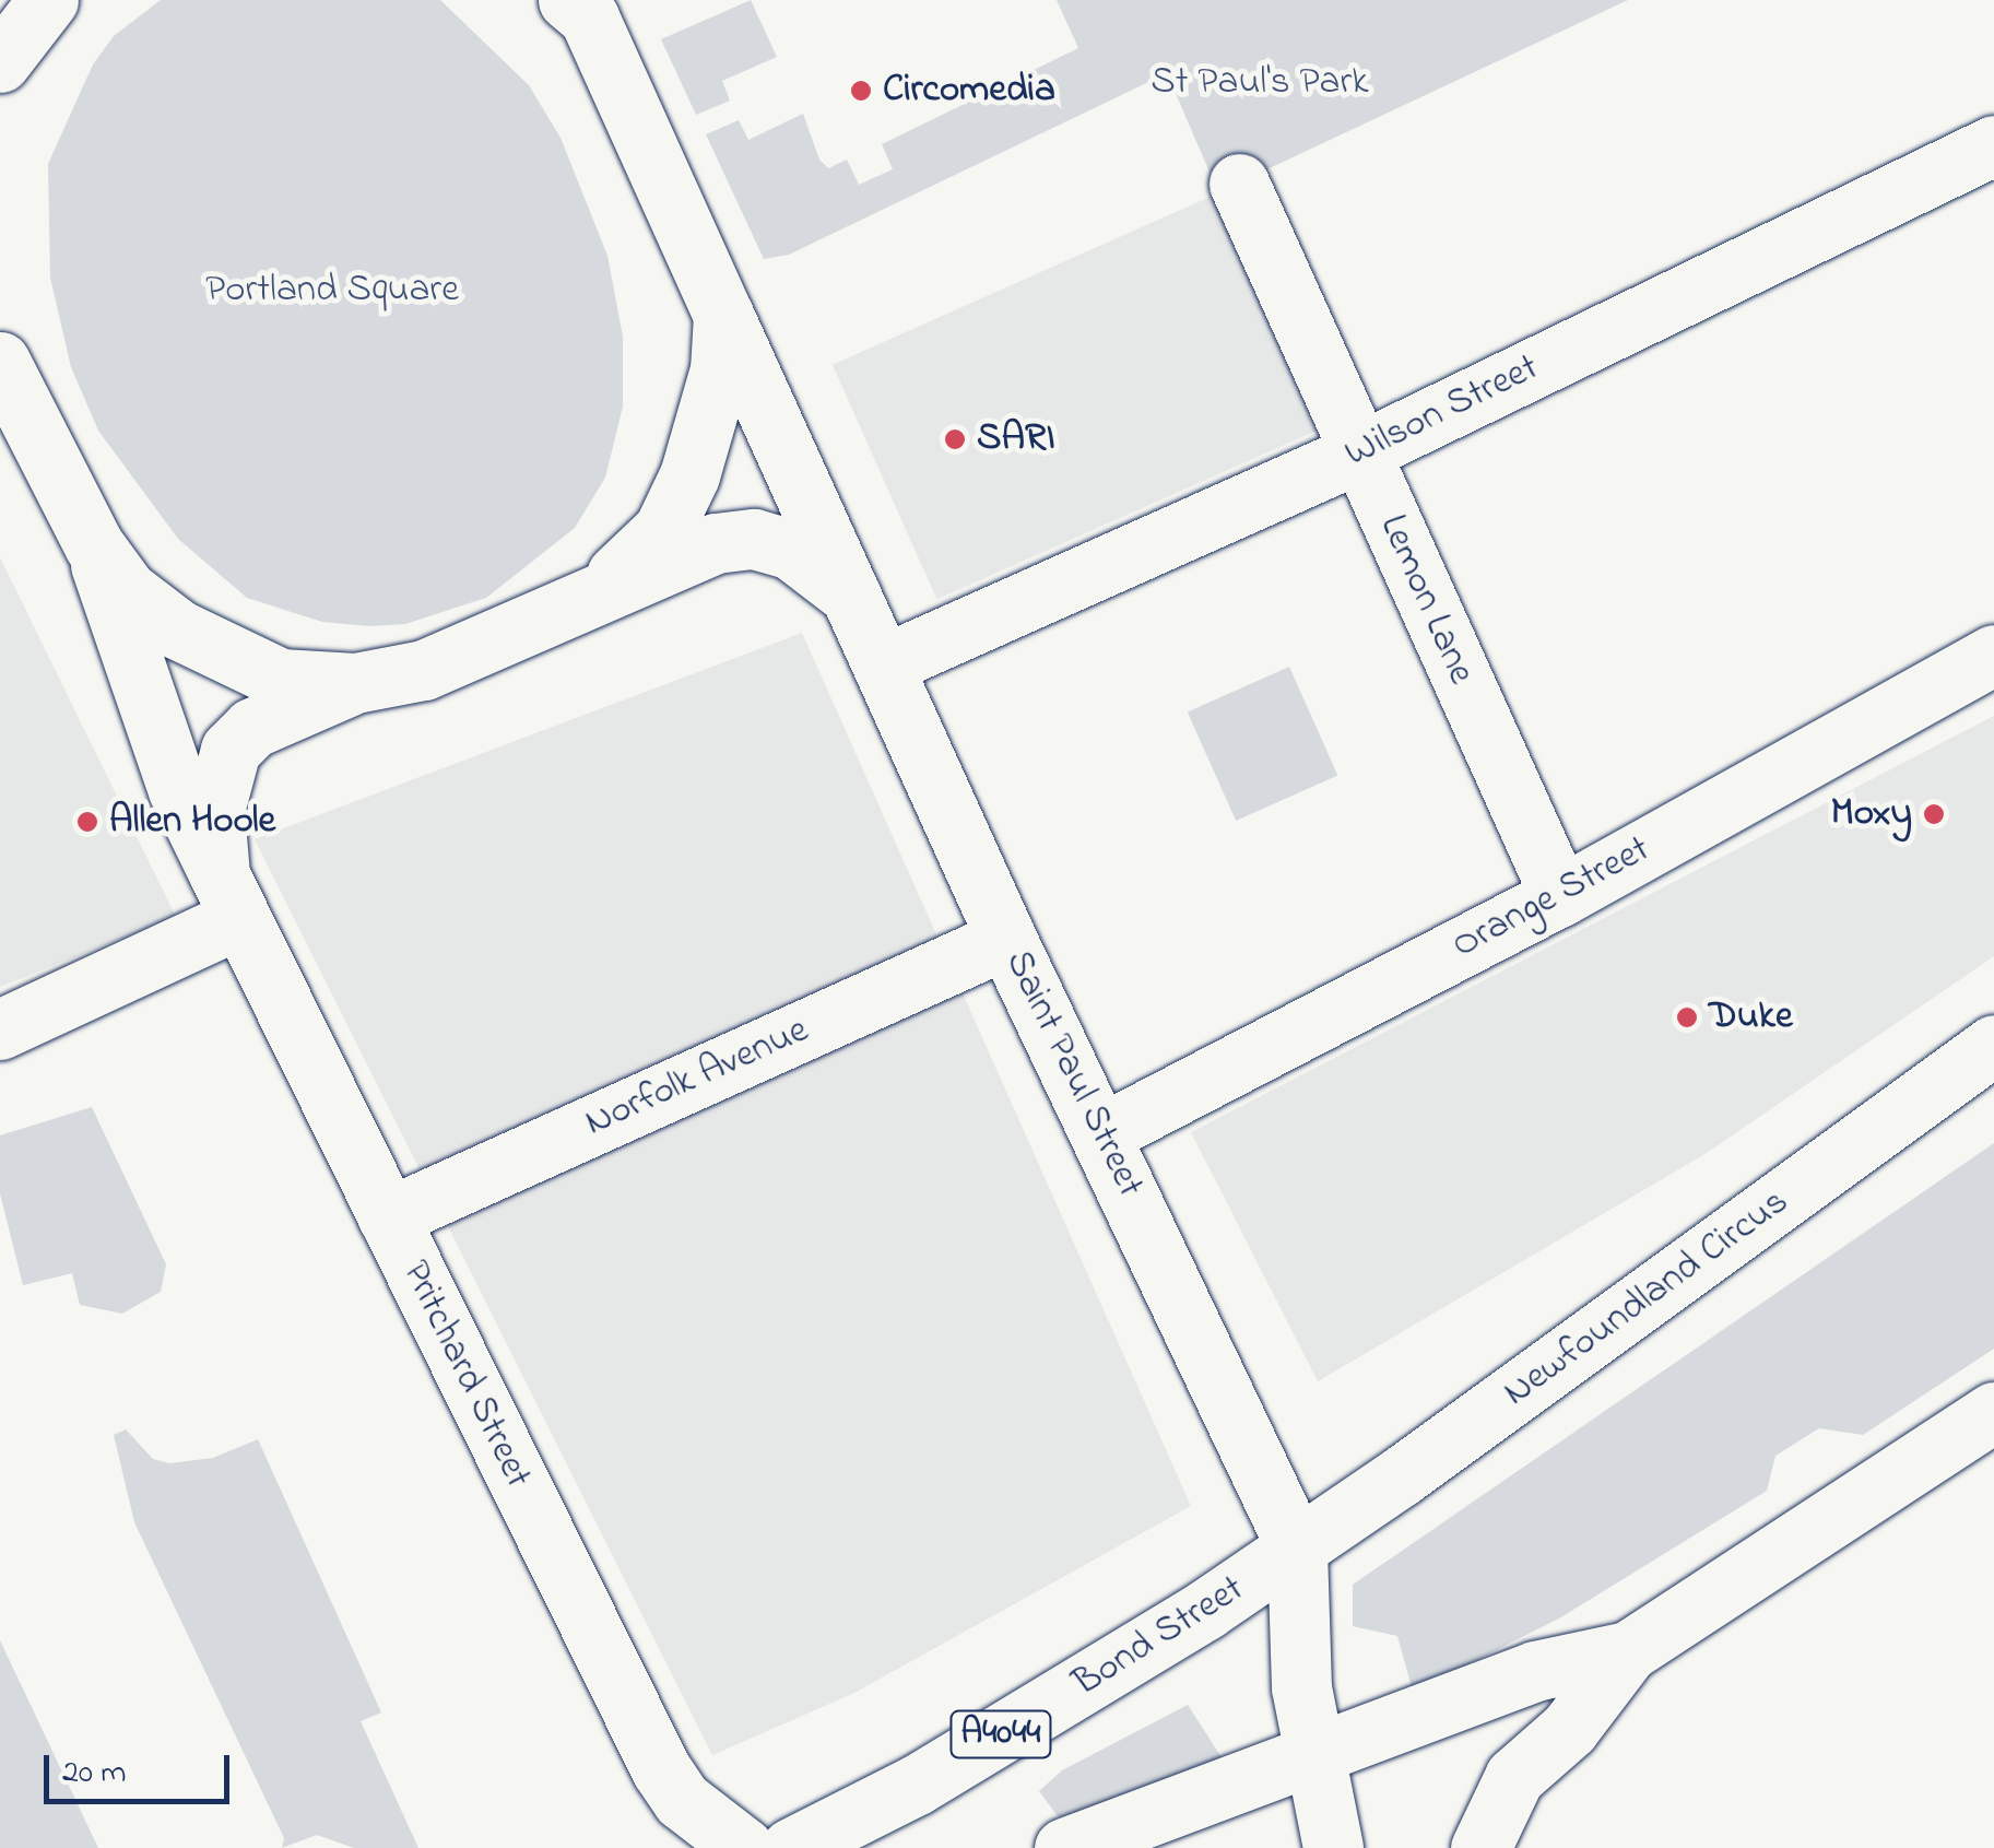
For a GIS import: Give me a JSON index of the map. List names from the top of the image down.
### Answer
{
  "streets": {
    "main road": [
      "Wilson Street",
      "Lemon Lane",
      "Orange Street",
      "Saint Paul Street",
      "Norfolk Avenue",
      "Newfoundland Circus",
      "Pritchard Street",
      "Bond Street",
      "A4044"
    ]
  },
  "crossings": [
    ["Wilson Street", "Lemon Lane"],
    ["Wilson Street", "Saint Paul Street"],
    ["Lemon Lane", "Orange Street"],
    ["Orange Street", "Saint Paul Street"],
    ["Saint Paul Street", "Norfolk Avenue"],
    ["Saint Paul Street", "Newfoundland Circus"],
    ["Saint Paul Street", "Bond Street"],
    ["Norfolk Avenue", "Pritchard Street"],
    ["Newfoundland Circus", "Bond Street"]
  ],
  "parks": ["St Paul's Park", "Portland Square"],
  "places": [
    "Circomedia",
    "SARI",
    "Moxy",
    "Allen Hoole",
    "Duke"
  ],
  "scale_bar": "20 m"
}
